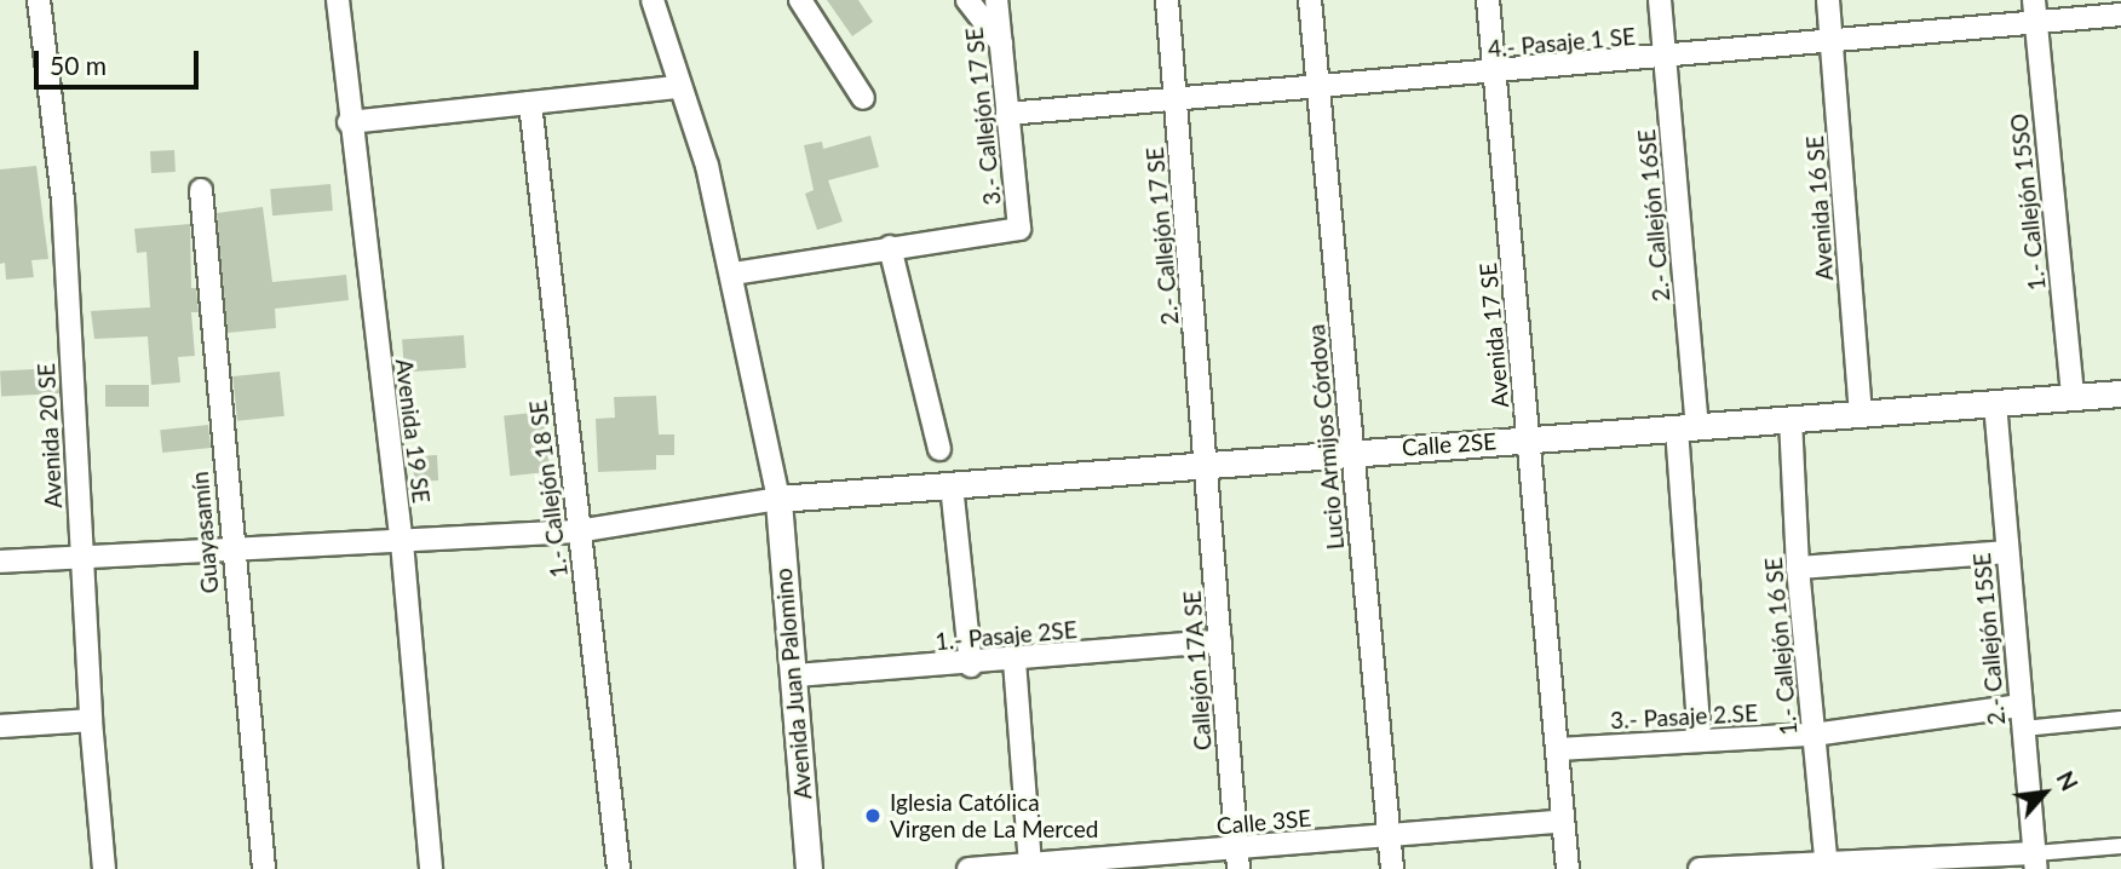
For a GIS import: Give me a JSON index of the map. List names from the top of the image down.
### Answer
{
  "streets": {
    "street": [
      "4.- Pasaje 1 SE",
      "3.- Callejón 17 SE",
      "1.- Callejón 15SO",
      "Avenida 16 SE",
      "2.- Callejón 16SE",
      "2.- Callejón 17 SE",
      "Avenida 17 SE",
      "Avenida 19 SE",
      "Avenida 20 SE",
      "Lucio Armijos Córdova",
      "Calle 2SE",
      "1.- Callejón 18 SE",
      "Guayasamín",
      "1.- Pasaje 2SE",
      "2.- Callejón 15SE",
      "1.- Callejón 16 SE",
      "Callejón 17A SE",
      "Avenida Juan Palomino",
      "3.- Pasaje 2.SE",
      "Calle 3SE"
    ]
  },
  "crossings": [
    ["4.- Pasaje 1 SE", "3.- Callejón 17 SE"],
    ["4.- Pasaje 1 SE", "1.- Callejón 15SO"],
    ["4.- Pasaje 1 SE", "Avenida 16 SE"],
    ["4.- Pasaje 1 SE", "2.- Callejón 16SE"],
    ["4.- Pasaje 1 SE", "2.- Callejón 17 SE"],
    ["4.- Pasaje 1 SE", "Avenida 17 SE"],
    ["4.- Pasaje 1 SE", "Lucio Armijos Córdova"],
    ["1.- Callejón 15SO", "Calle 2SE"],
    ["Avenida 16 SE", "Calle 2SE"],
    ["2.- Callejón 16SE", "Calle 2SE"],
    ["2.- Callejón 16SE", "3.- Pasaje 2.SE"],
    ["2.- Callejón 17 SE", "Calle 2SE"],
    ["2.- Callejón 17 SE", "Callejón 17A SE"],
    ["Avenida 17 SE", "Calle 2SE"],
    ["Avenida 17 SE", "3.- Pasaje 2.SE"],
    ["Avenida 17 SE", "Calle 3SE"],
    ["Lucio Armijos Córdova", "Calle 2SE"],
    ["Lucio Armijos Córdova", "Calle 3SE"],
    ["Calle 2SE", "2.- Callejón 15SE"],
    ["Calle 2SE", "1.- Callejón 16 SE"],
    ["Calle 2SE", "Callejón 17A SE"],
    ["Calle 2SE", "Avenida Juan Palomino"],
    ["1.- Pasaje 2SE", "Callejón 17A SE"],
    ["1.- Pasaje 2SE", "Avenida Juan Palomino"],
    ["2.- Callejón 15SE", "3.- Pasaje 2.SE"],
    ["1.- Callejón 16 SE", "3.- Pasaje 2.SE"],
    ["Callejón 17A SE", "Calle 3SE"]
  ],
  "places": ["Iglesia Católica Virgen de La Merced"],
  "scale_bar": "50 m",
  "north": "top right"
}
